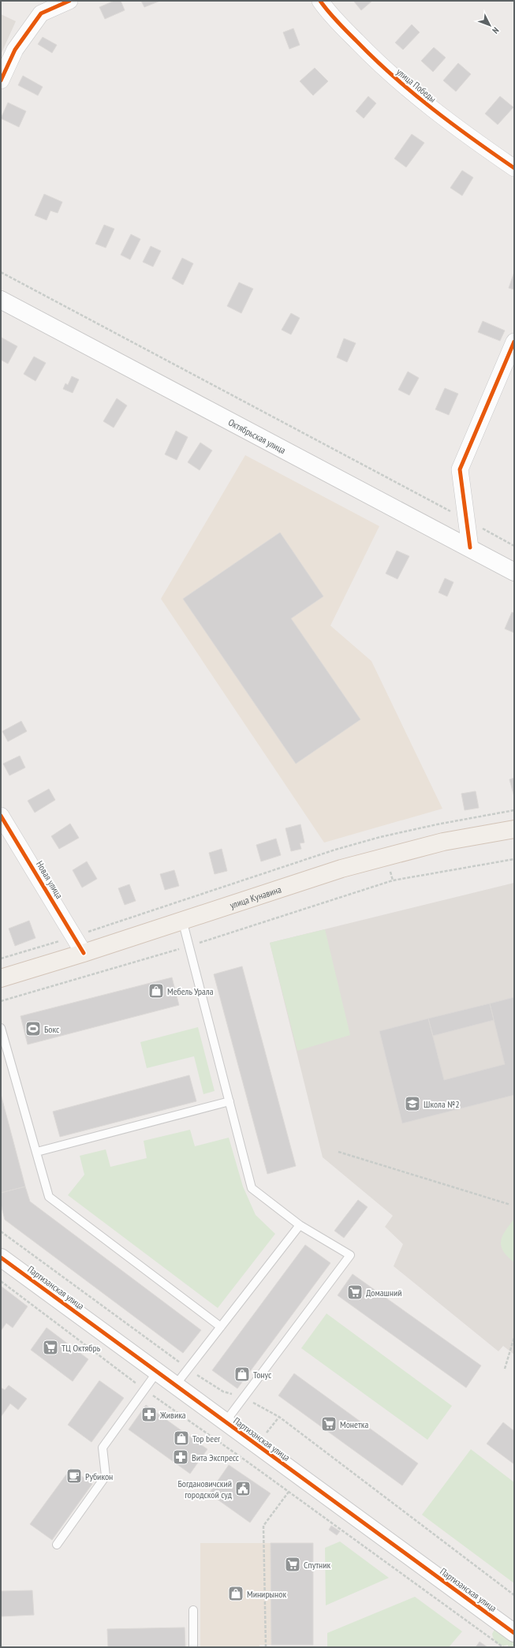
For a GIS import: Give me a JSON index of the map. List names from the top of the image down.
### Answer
{
  "streets": {
    "main road": ["улица Кунавина"],
    "street": [
      "улица Победы",
      "Октябрьская улица",
      "Новая улица",
      "Партизанская улица"
    ]
  },
  "crossings": [
    ["Новая улица", "улица Кунавина"]
  ],
  "places": {
    "shop": [
      "Мебель Урала",
      "Тонус",
      "Top beer",
      "Минирынок"
    ],
    "sports": ["Бокс"],
    "school or university": ["Школа №2"],
    "supermarket": [
      "Домашний",
      "ТЦ Октябрь",
      "Монетка",
      "Спутник"
    ],
    "pharmacy": ["Живика", "Вита Экспресс"],
    "cafe": ["Рубикон"],
    "public building": ["Богдановичский городской суд"]
  },
  "north": "bottom right"
}
